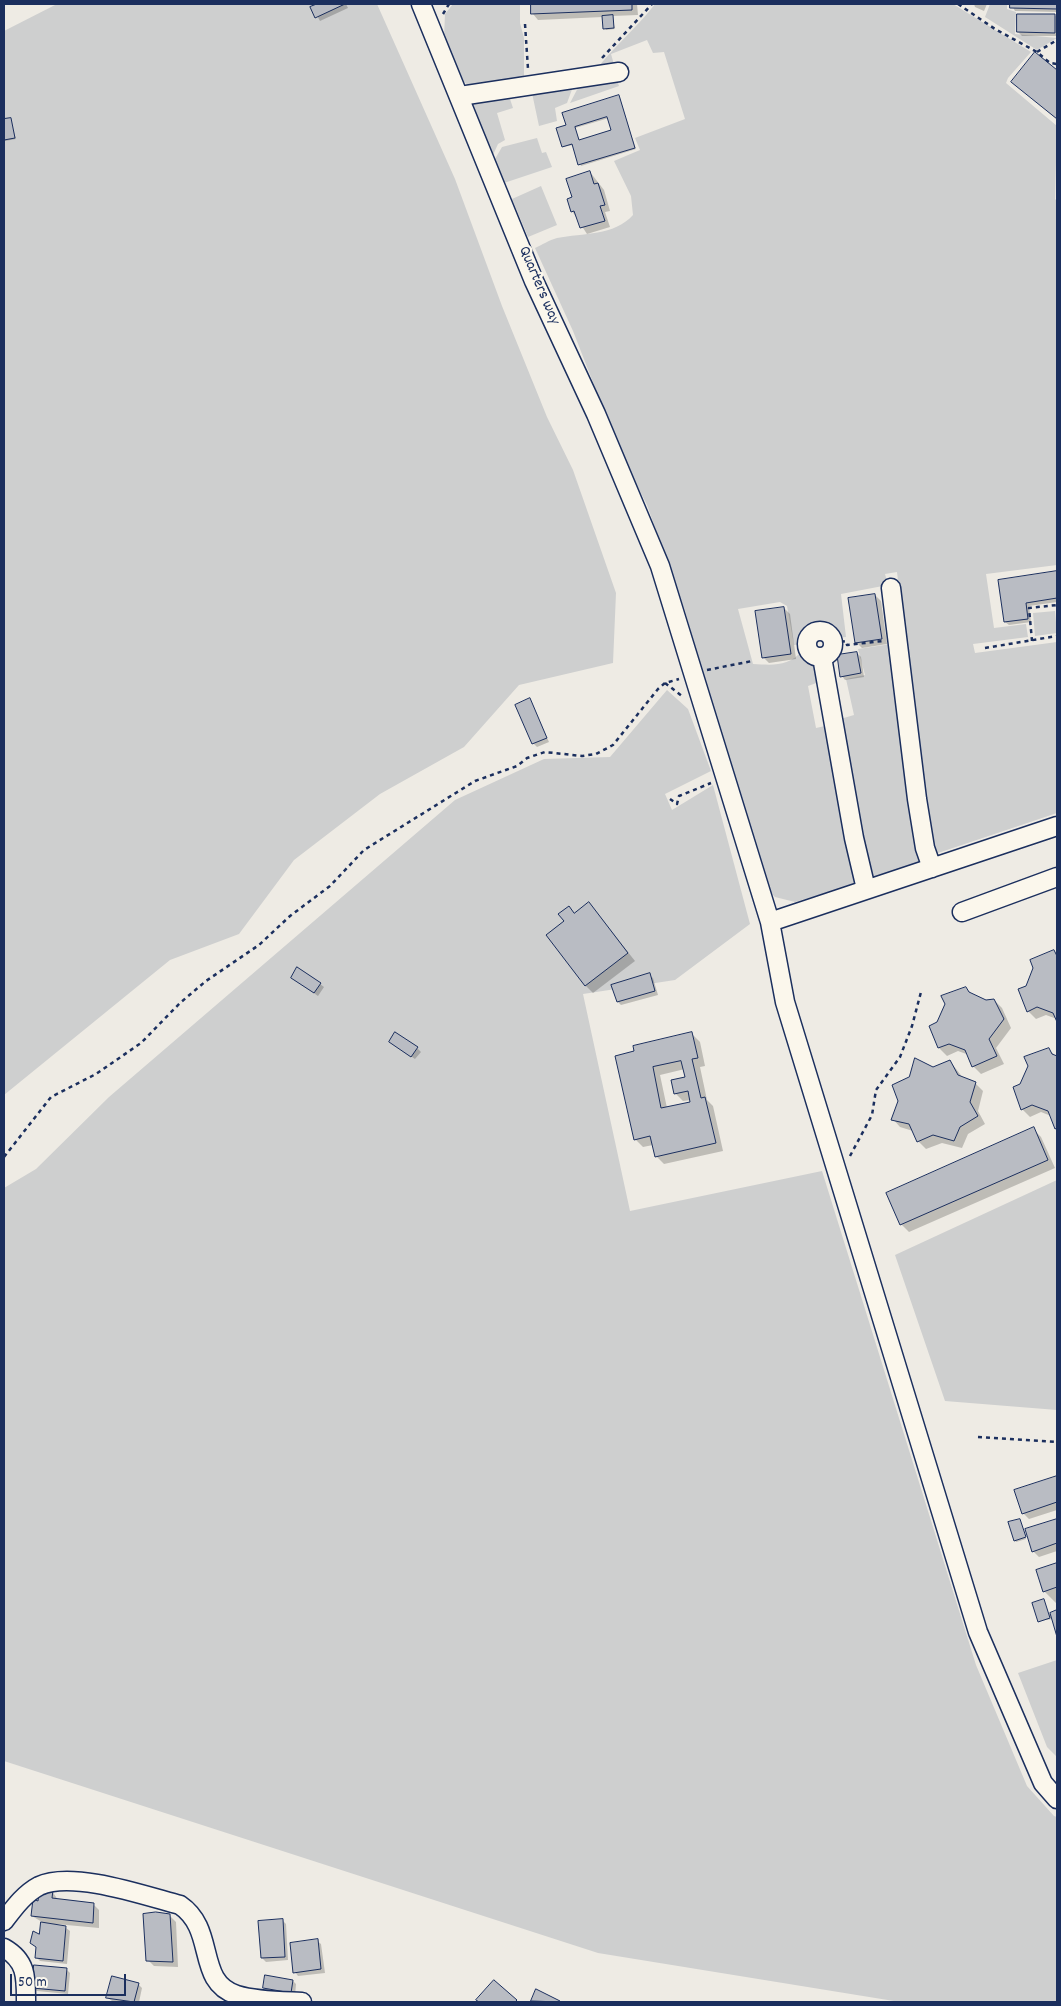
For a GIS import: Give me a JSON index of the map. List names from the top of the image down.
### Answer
{
  "streets": {
    "street": ["Quarters way"]
  },
  "scale_bar": "50 m"
}
